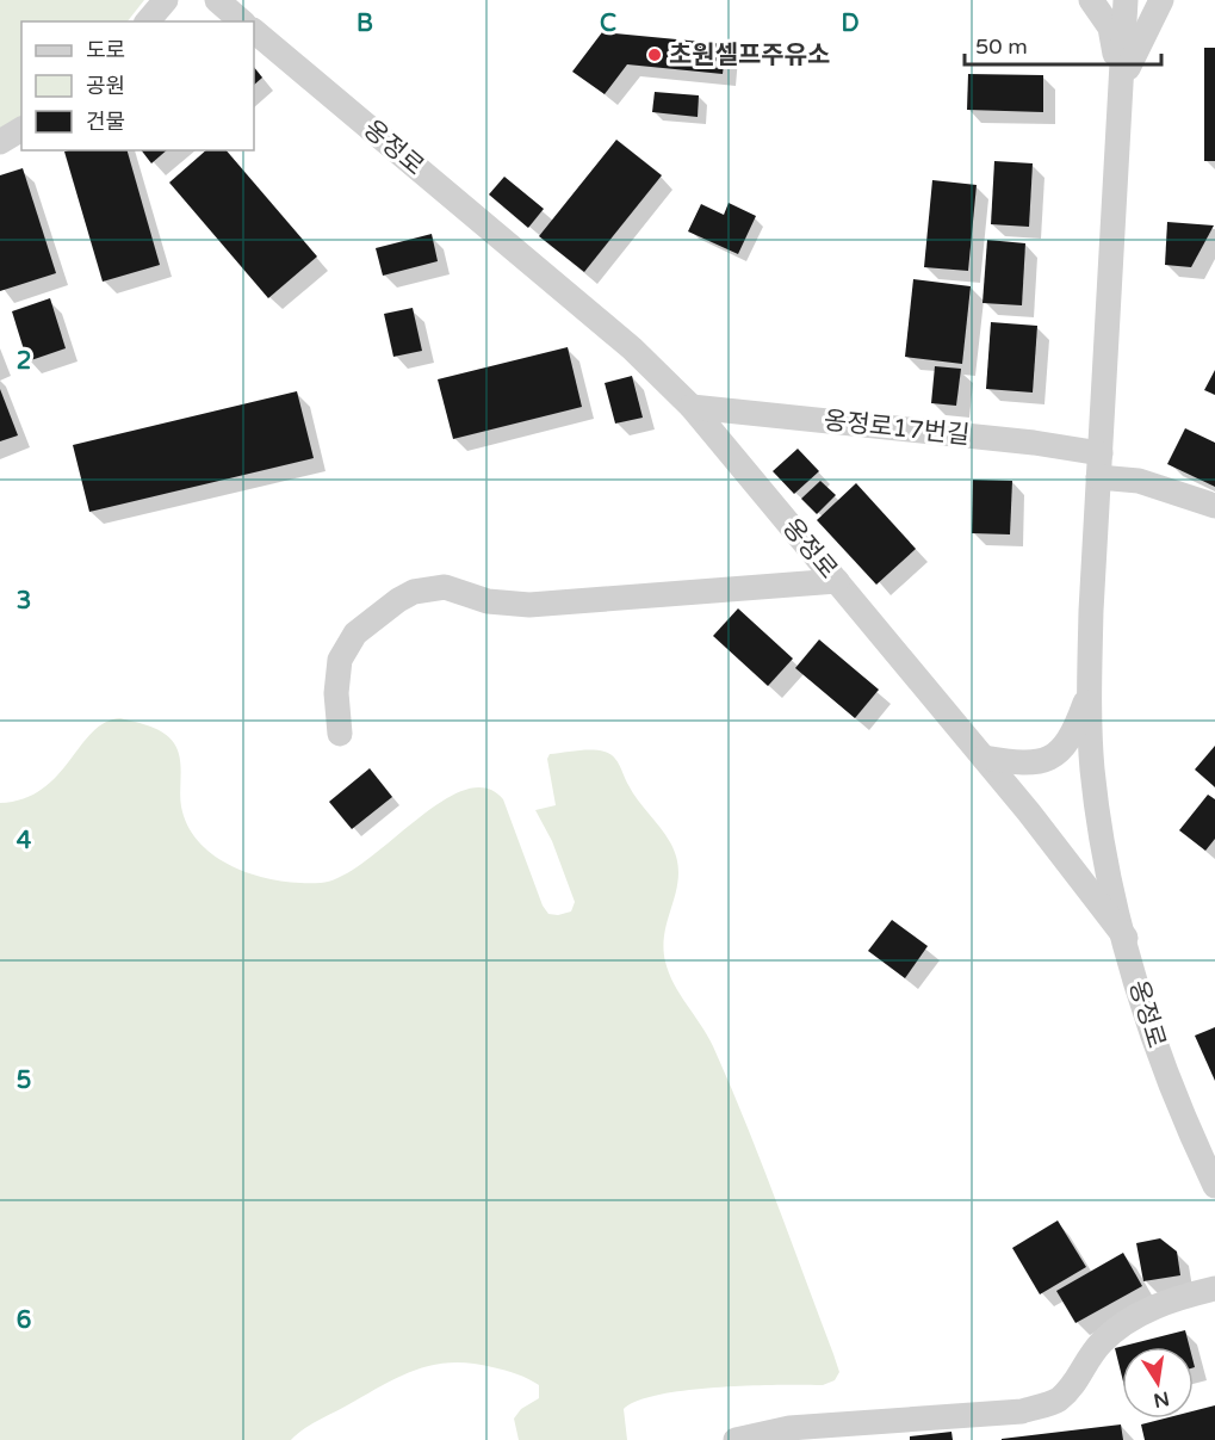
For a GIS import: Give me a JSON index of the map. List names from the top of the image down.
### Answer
{
  "streets": {
    "street": ["옹정로", "옹정로17번길"]
  },
  "crossings": [
    ["옹정로", "옹정로17번길"]
  ],
  "places": ["초원셀프주유소"],
  "legend": ["도로", "공원", "건물"],
  "scale_bar": "50 m",
  "north": "bottom",
  "grid": {
    "columns": ["B", "C", "D"],
    "rows": [
      "2",
      "3",
      "4",
      "5",
      "6"
    ]
  }
}
